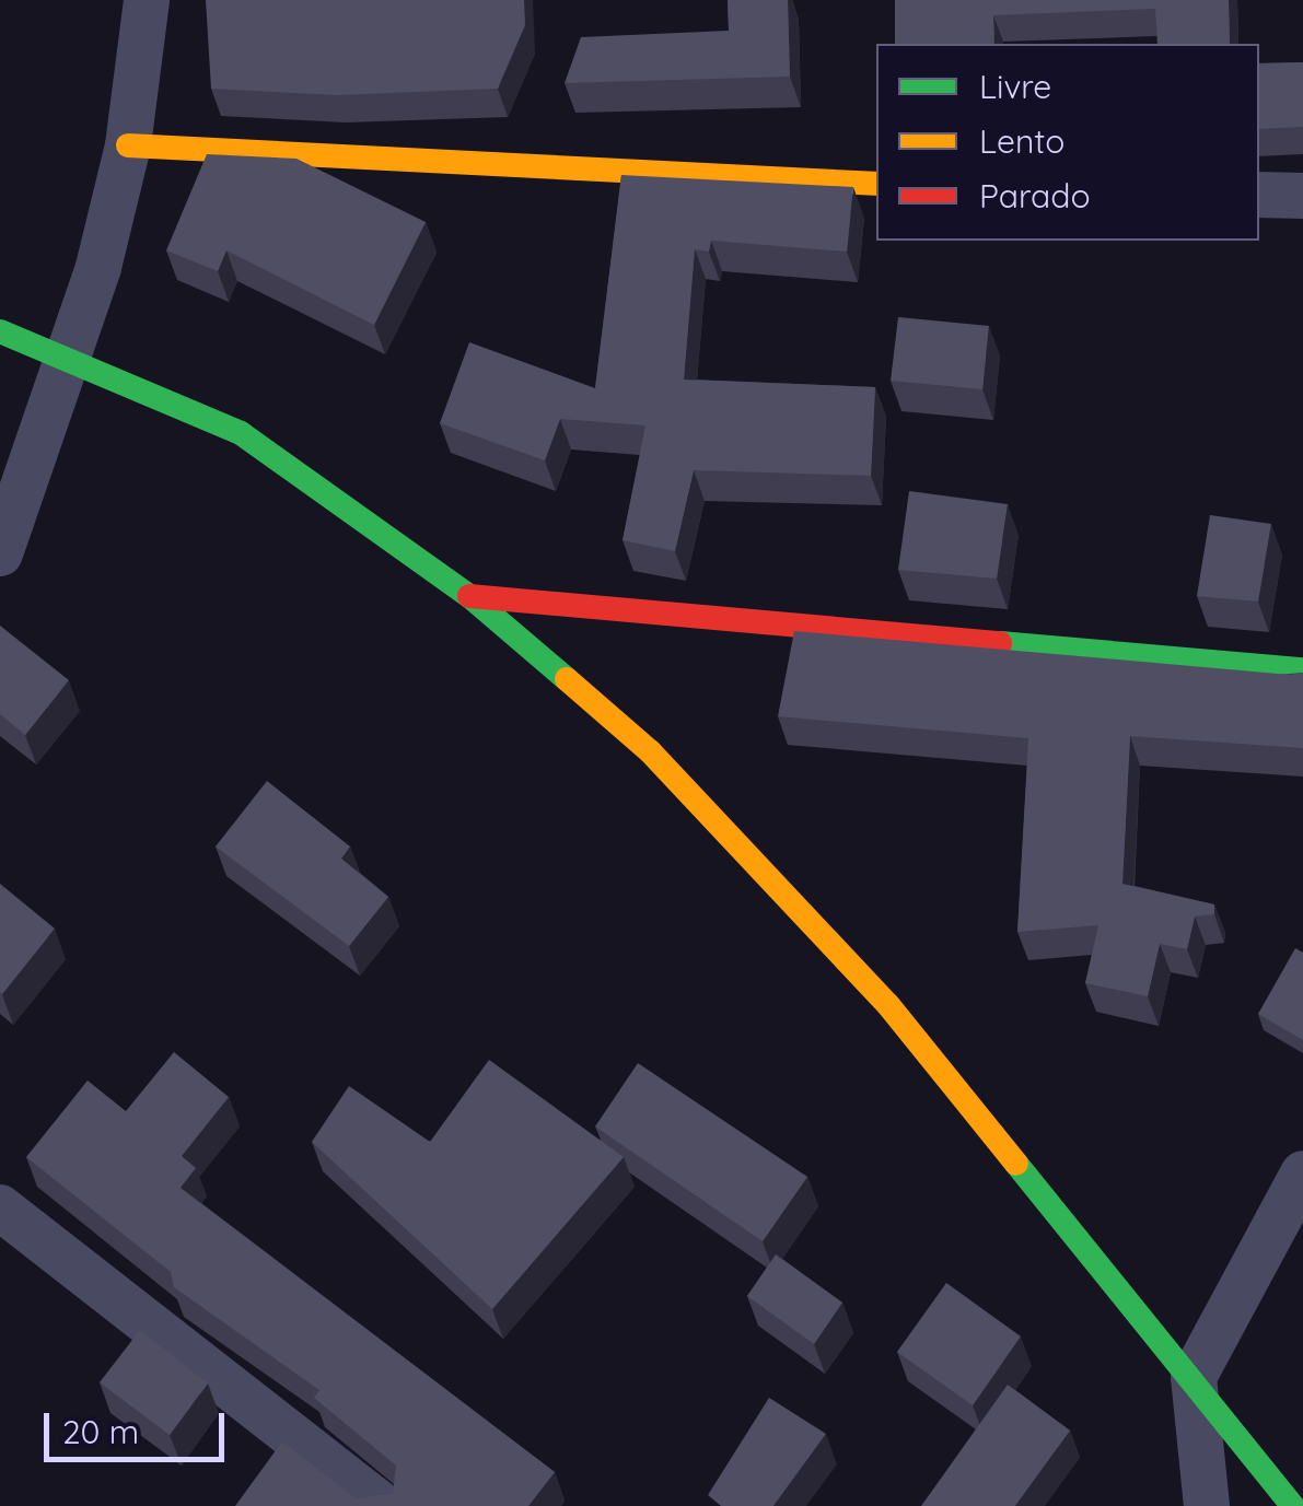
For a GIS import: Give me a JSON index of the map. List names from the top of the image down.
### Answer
{
  "legend": ["Livre", "Lento", "Parado"],
  "scale_bar": "20 m"
}
